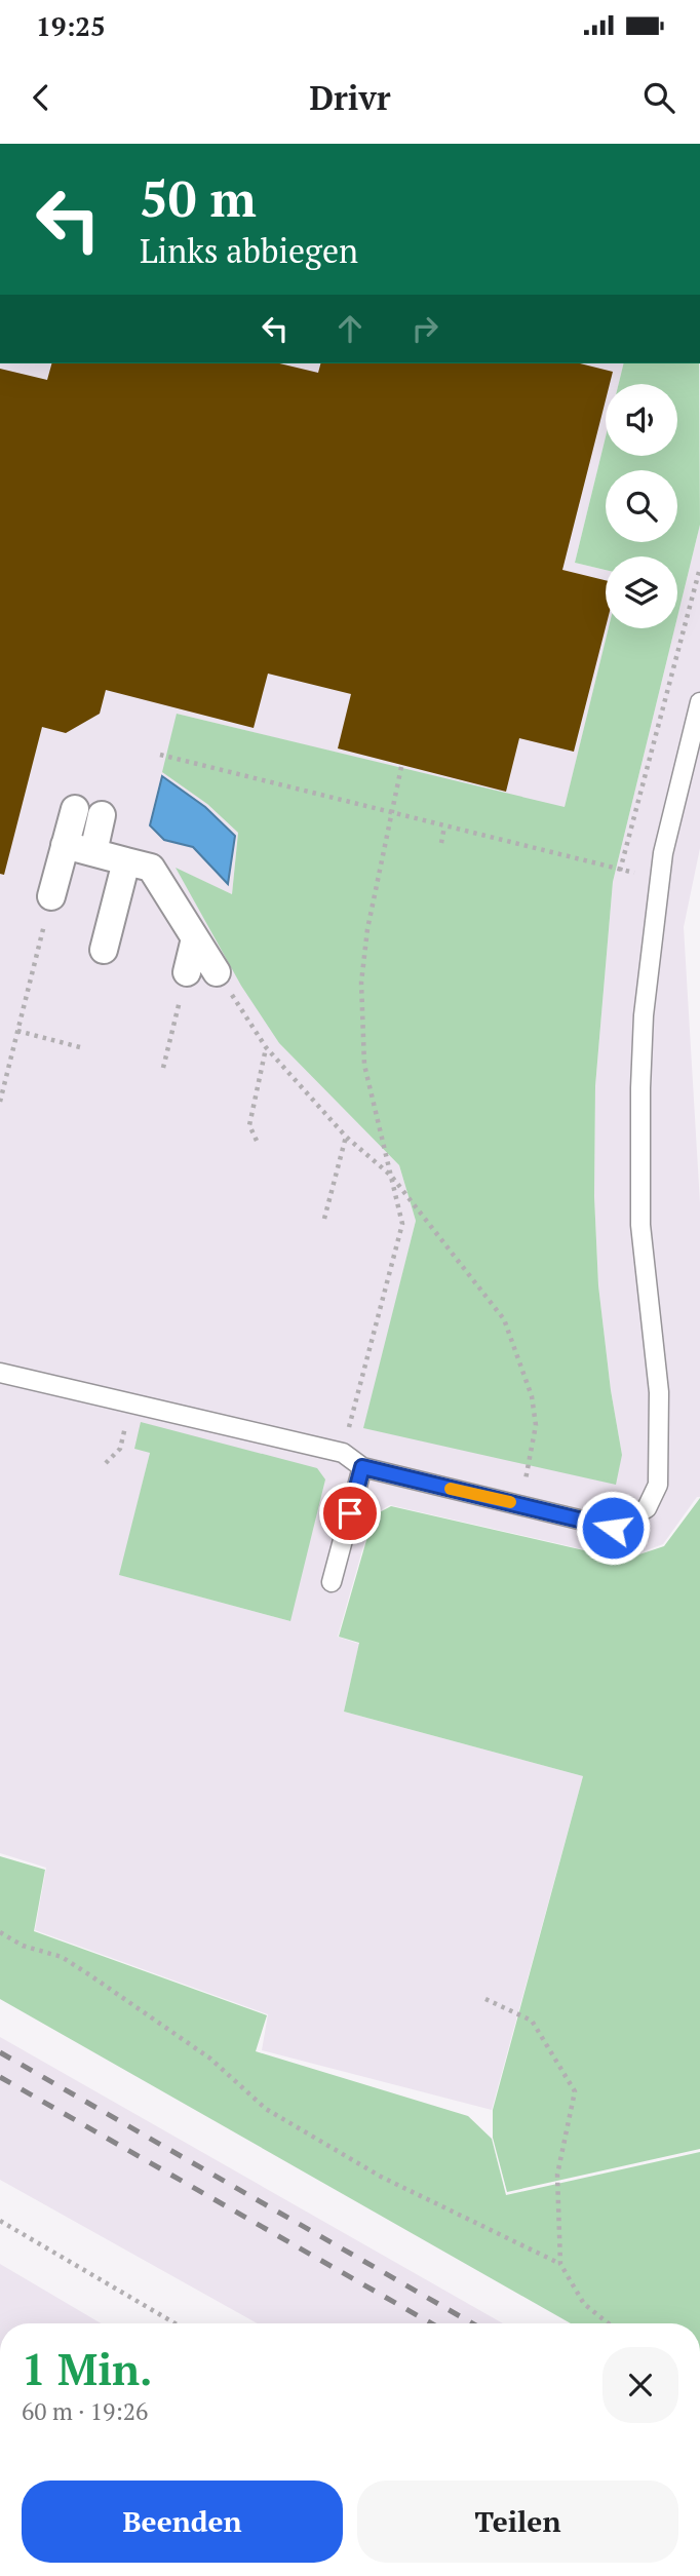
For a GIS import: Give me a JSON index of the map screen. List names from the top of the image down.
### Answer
{
  "page": {
    "status": "19:25",
    "header": "Drivr",
    "turn": ["50 m", "Links abbiegen"],
    "heading": ["1 Min.", "60 m · 19:26"],
    "buttons": ["Beenden", "Teilen"]
  }
}
